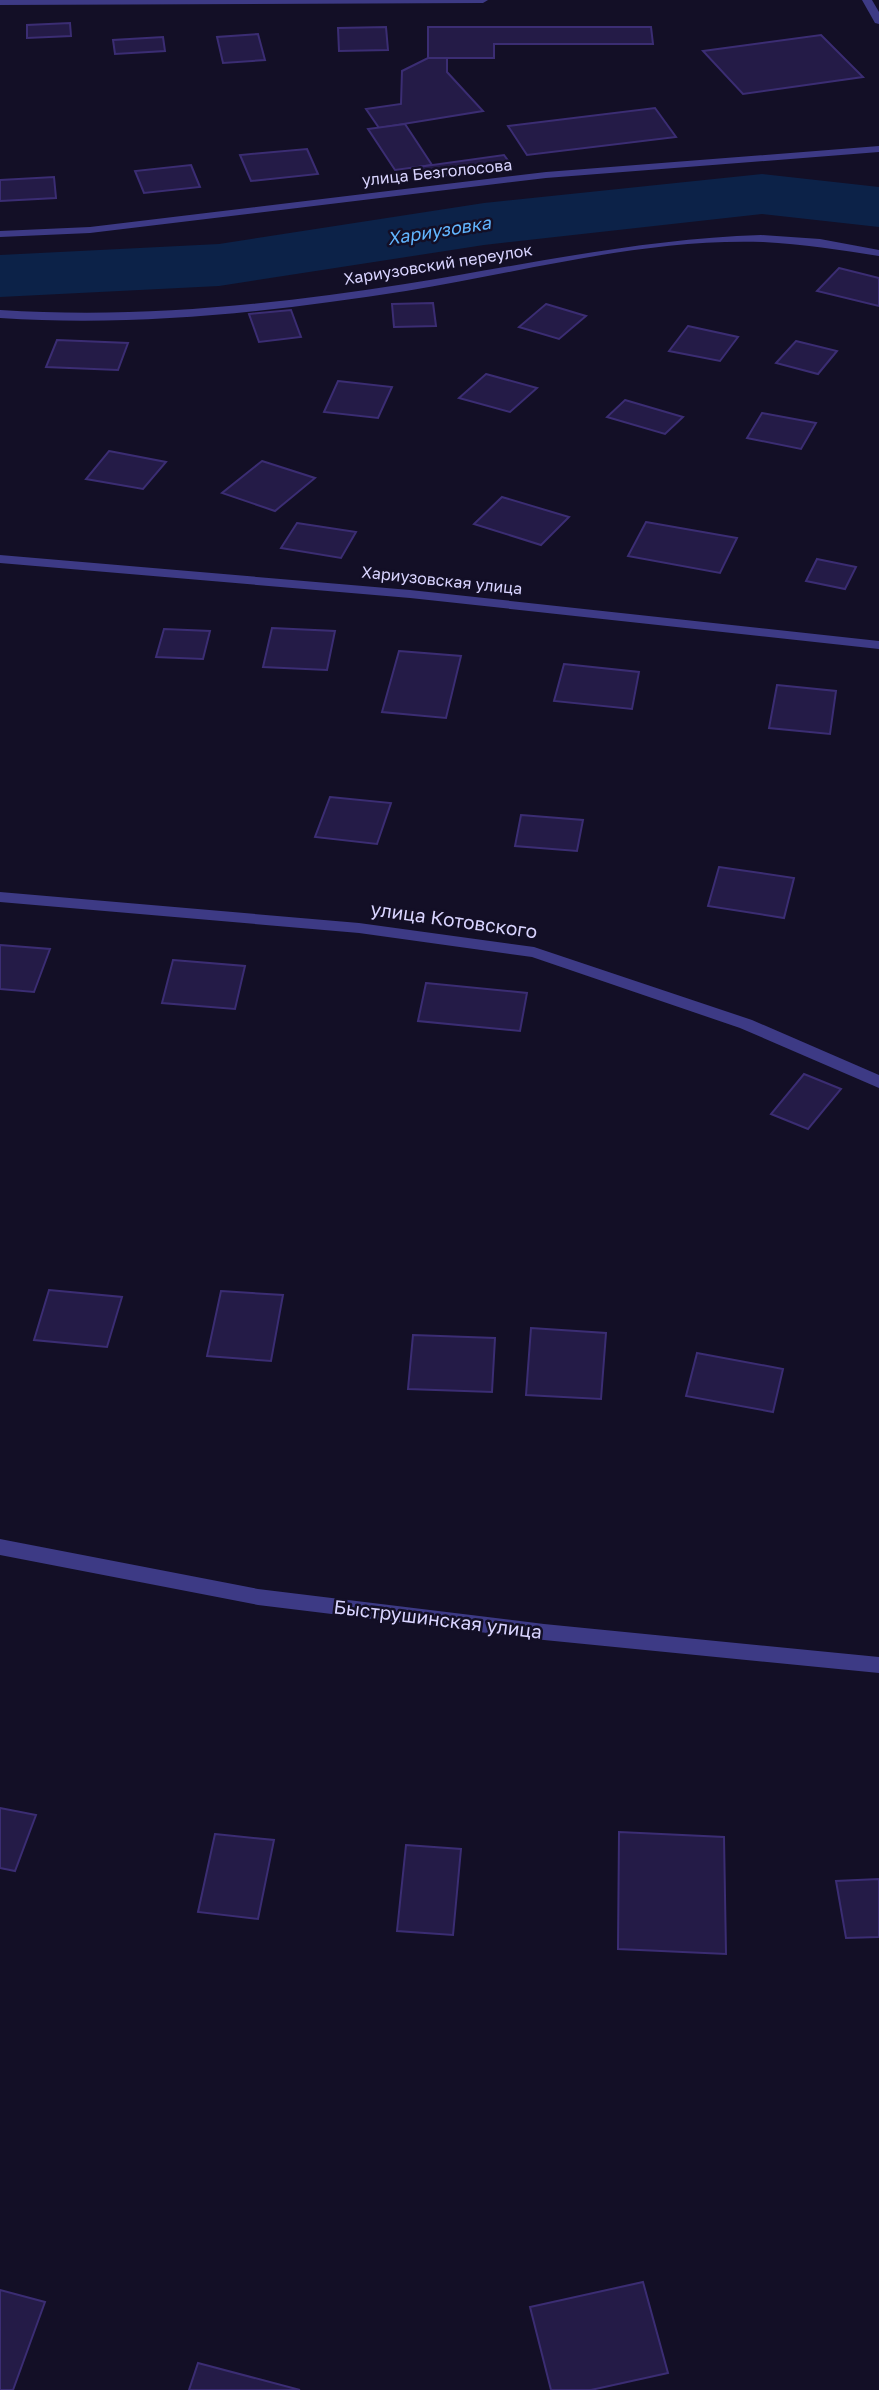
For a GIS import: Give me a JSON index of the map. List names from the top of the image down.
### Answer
{
  "streets": {
    "street": [
      "улица Безголосова",
      "Хариузовский переулок",
      "Хариузовская улица",
      "улица Котовского",
      "Быструшинская улица"
    ]
  },
  "water": ["Хариузовка"]
}
